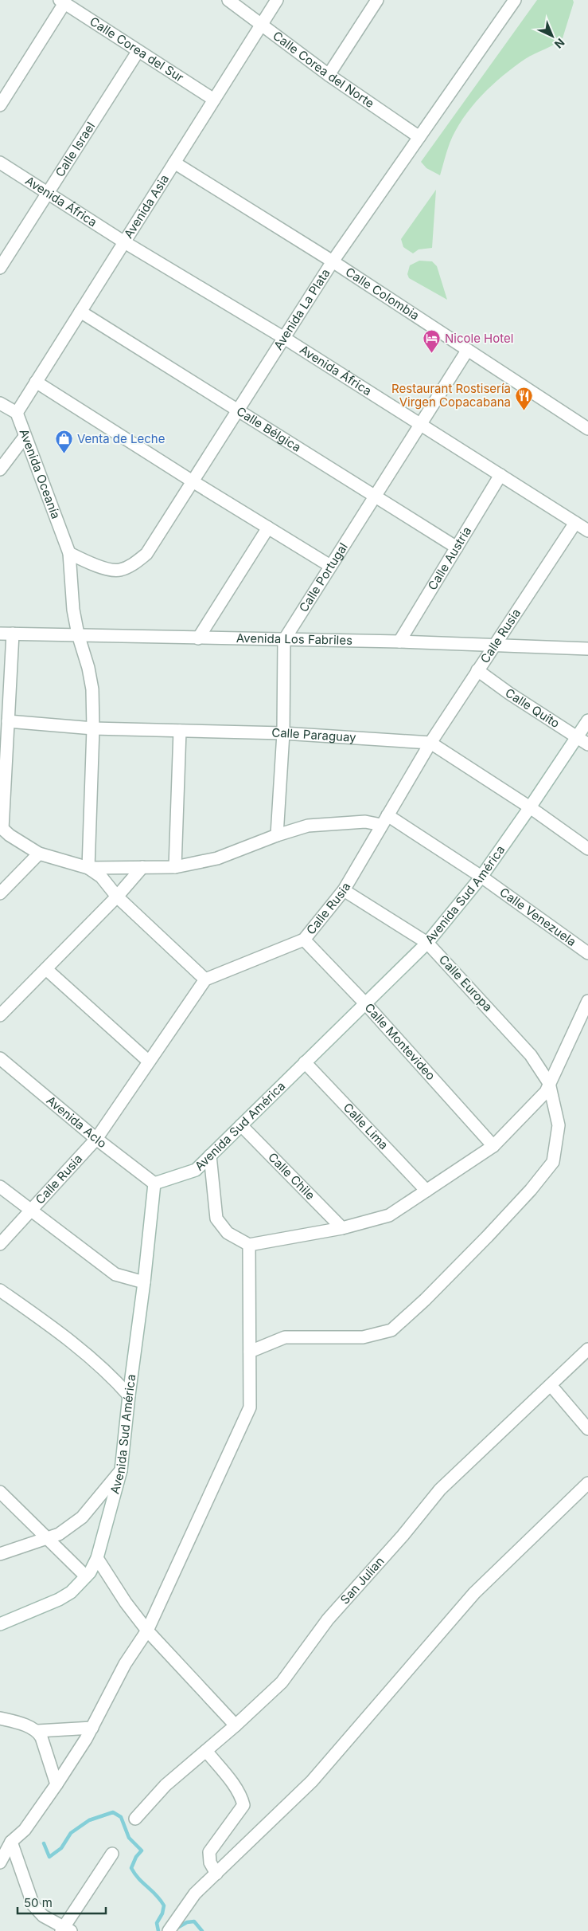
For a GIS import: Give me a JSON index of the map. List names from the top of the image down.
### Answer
{
  "streets": {
    "street": [
      "Calle Corea del Sur",
      "Calle Corea del Norte",
      "Calle Israel",
      "Avenida África",
      "Avenida Asia",
      "Calle Colombia",
      "Avenida La Plata",
      "Calle Bélgica",
      "Avenida Oceanía",
      "Calle Austria",
      "Calle Portugal",
      "Calle Rusia",
      "Avenida Los Fabriles",
      "Calle Quito",
      "Calle Paraguay",
      "Avenida Sud América",
      "Calle Venezuela",
      "Calle Europa",
      "Calle Montevideo",
      "Avenida Aclo",
      "Calle Lima",
      "Calle Chile",
      "San Julian"
    ]
  },
  "crossings": [
    ["Calle Corea del Sur", "Calle Israel"],
    ["Calle Corea del Sur", "Avenida Asia"],
    ["Calle Corea del Norte", "Avenida Asia"],
    ["Calle Corea del Norte", "Avenida La Plata"],
    ["Calle Israel", "Avenida África"],
    ["Avenida África", "Avenida Asia"],
    ["Avenida África", "Avenida La Plata"],
    ["Avenida África", "Calle Austria"],
    ["Avenida África", "Calle Portugal"],
    ["Avenida África", "Calle Rusia"],
    ["Avenida Asia", "Calle Colombia"],
    ["Avenida Asia", "Calle Bélgica"],
    ["Avenida Asia", "Avenida Oceanía"],
    ["Calle Colombia", "Avenida La Plata"],
    ["Calle Colombia", "Calle Portugal"],
    ["Avenida La Plata", "Calle Bélgica"],
    ["Avenida La Plata", "Avenida Oceanía"],
    ["Calle Bélgica", "Calle Austria"],
    ["Calle Bélgica", "Calle Portugal"],
    ["Avenida Oceanía", "Avenida Los Fabriles"],
    ["Avenida Oceanía", "Calle Paraguay"],
    ["Calle Austria", "Avenida Los Fabriles"],
    ["Calle Portugal", "Avenida Los Fabriles"],
    ["Calle Rusia", "Avenida Los Fabriles"],
    ["Calle Rusia", "Calle Quito"],
    ["Calle Rusia", "Calle Paraguay"],
    ["Calle Rusia", "Calle Venezuela"],
    ["Calle Rusia", "Calle Europa"],
    ["Calle Rusia", "Calle Montevideo"],
    ["Calle Rusia", "Avenida Aclo"],
    ["Calle Quito", "Avenida Sud América"],
    ["Calle Paraguay", "Avenida Sud América"],
    ["Avenida Sud América", "Calle Venezuela"],
    ["Avenida Sud América", "Calle Europa"],
    ["Avenida Sud América", "Calle Montevideo"],
    ["Avenida Sud América", "Avenida Aclo"],
    ["Avenida Sud América", "Calle Lima"],
    ["Avenida Sud América", "Calle Chile"]
  ],
  "places": {
    "hotel": ["Nicole Hotel"],
    "restaurant": ["Restaurant Rostisería Virgen Copacabana"],
    "shop": ["Venta de Leche"]
  },
  "scale_bar": "50 m",
  "north": "bottom right"
}
